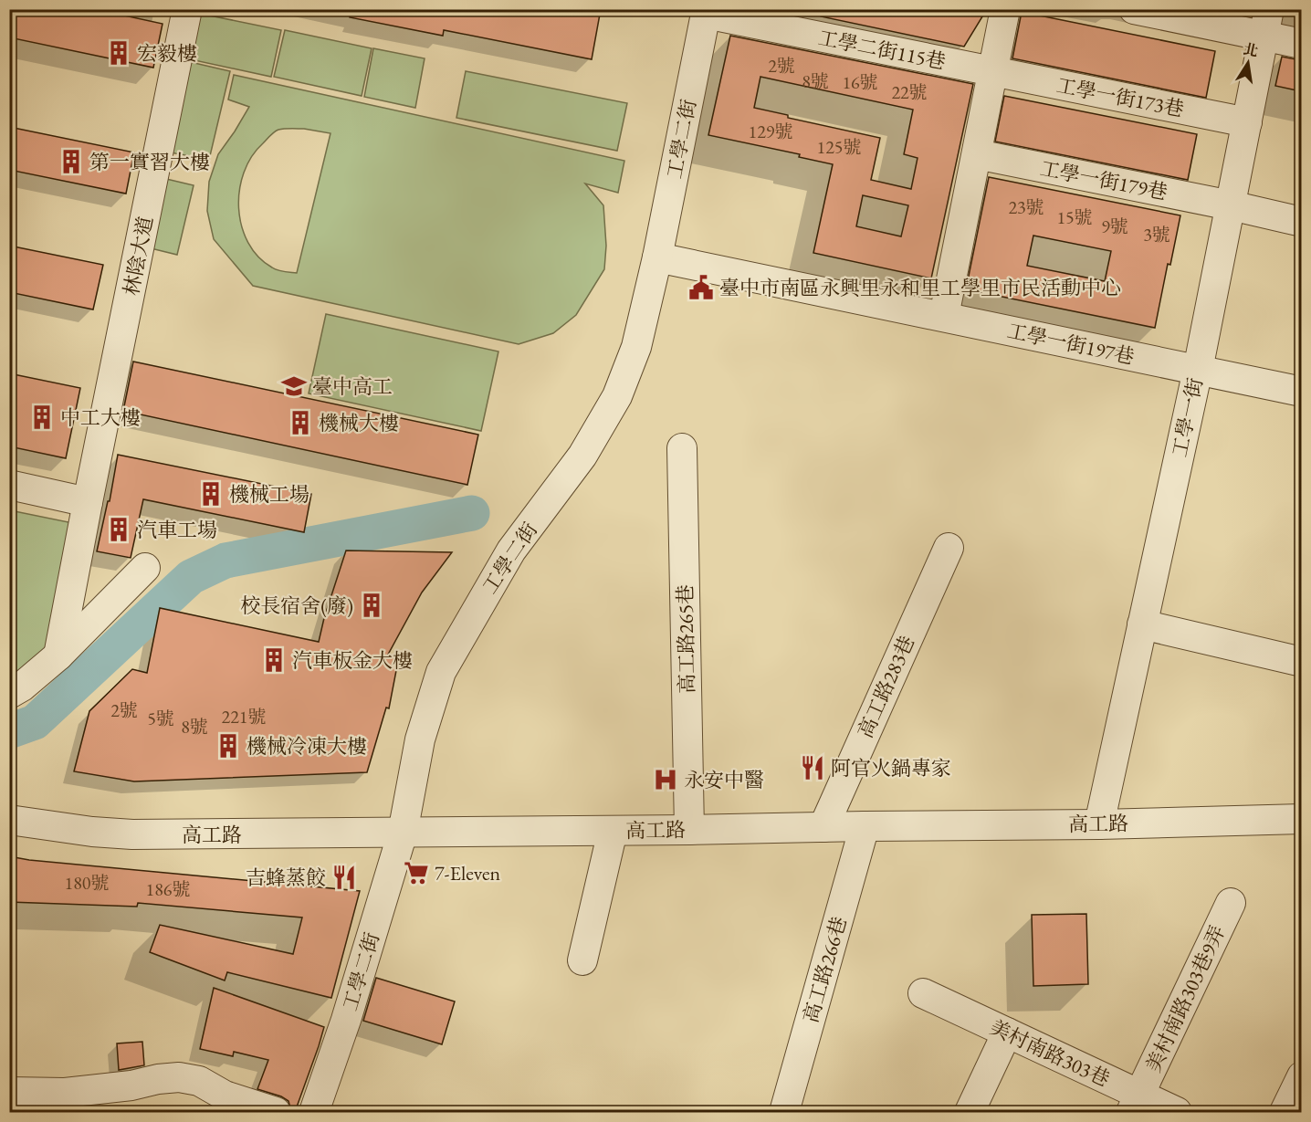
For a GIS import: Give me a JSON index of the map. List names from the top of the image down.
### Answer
{
  "streets": {
    "street": [
      "工學二街115巷",
      "工學一街173巷",
      "工學二街",
      "工學一街179巷",
      "林陰大道",
      "工學一街197巷",
      "工學一街",
      "高工路265巷",
      "高工路283巷",
      "高工路",
      "高工路266巷",
      "美村南路303巷9弄",
      "美村南路303巷"
    ]
  },
  "crossings": [
    ["工學二街115巷", "工學一街173巷"],
    ["工學二街115巷", "工學二街"],
    ["工學一街173巷", "工學一街"],
    ["工學二街", "工學一街197巷"],
    ["工學二街", "高工路"],
    ["工學一街179巷", "工學一街"],
    ["工學一街197巷", "工學一街"],
    ["工學一街", "高工路"],
    ["高工路265巷", "高工路"],
    ["高工路283巷", "高工路"],
    ["高工路", "高工路266巷"],
    ["美村南路303巷9弄", "美村南路303巷"]
  ],
  "places": {
    "building": [
      "宏毅樓",
      "第一實習大樓",
      "中工大樓",
      "機械大樓",
      "機械工場",
      "汽車工場",
      "校長宿舍(廢)",
      "汽車板金大樓",
      "機械冷凍大樓"
    ],
    "public building": ["臺中市南區永興里永和里工學里市民活動中心"],
    "school or university": ["臺中高工"],
    "restaurant": ["阿官火鍋專家", "吉蜂蒸餃"],
    "hospital": ["永安中醫"],
    "supermarket": ["7-Eleven"]
  },
  "house_numbers": [
    "2號",
    "8號",
    "16號",
    "22號",
    "129號",
    "125號",
    "23號",
    "15號",
    "9號",
    "3號",
    "2號",
    "221號",
    "5號",
    "8號",
    "180號",
    "186號"
  ],
  "north": "top"
}
